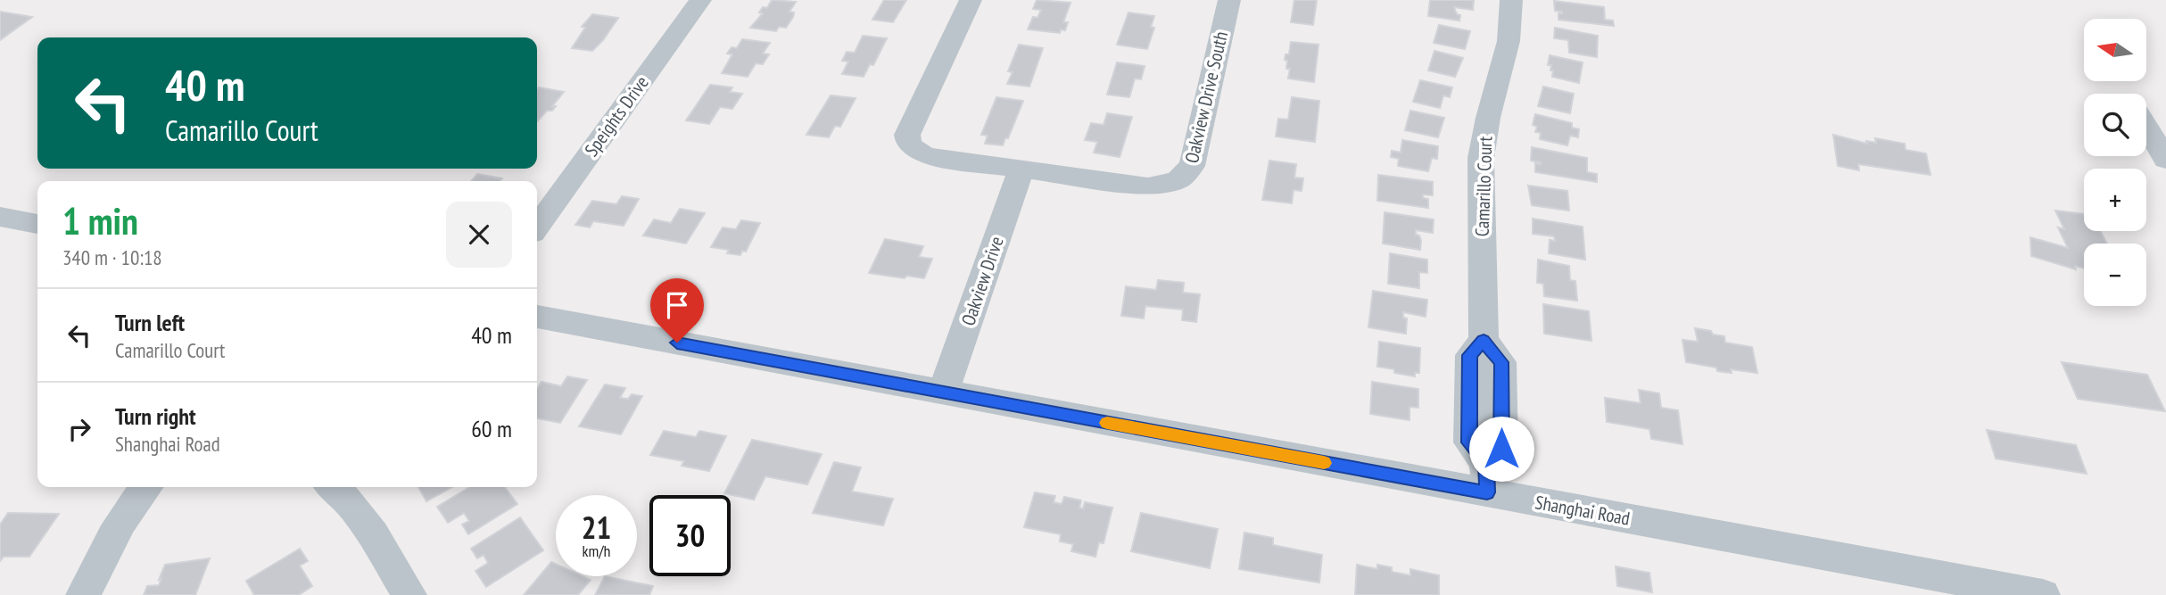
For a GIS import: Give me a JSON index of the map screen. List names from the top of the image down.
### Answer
{
  "streets": {
    "street": [
      "Oakview Drive South",
      "Speights Drive",
      "Camarillo Court",
      "Oakview Drive",
      "Shanghai Road"
    ]
  },
  "crossings": [
    ["Oakview Drive South", "Oakview Drive"],
    ["Camarillo Court", "Shanghai Road"],
    ["Oakview Drive", "Shanghai Road"]
  ],
  "north": "left",
  "page": {
    "map_buttons": ["+", "−"],
    "turn": ["40 m", "Camarillo Court"],
    "heading": ["1 min", "340 m · 10:18"],
    "list": [
      {
        "name": "Turn left",
        "note": "Camarillo Court",
        "value": "40 m"
      },
      {
        "name": "Turn right",
        "note": "Shanghai Road",
        "value": "60 m"
      }
    ],
    "speed": "21 km/h",
    "limit": "30"
  }
}
